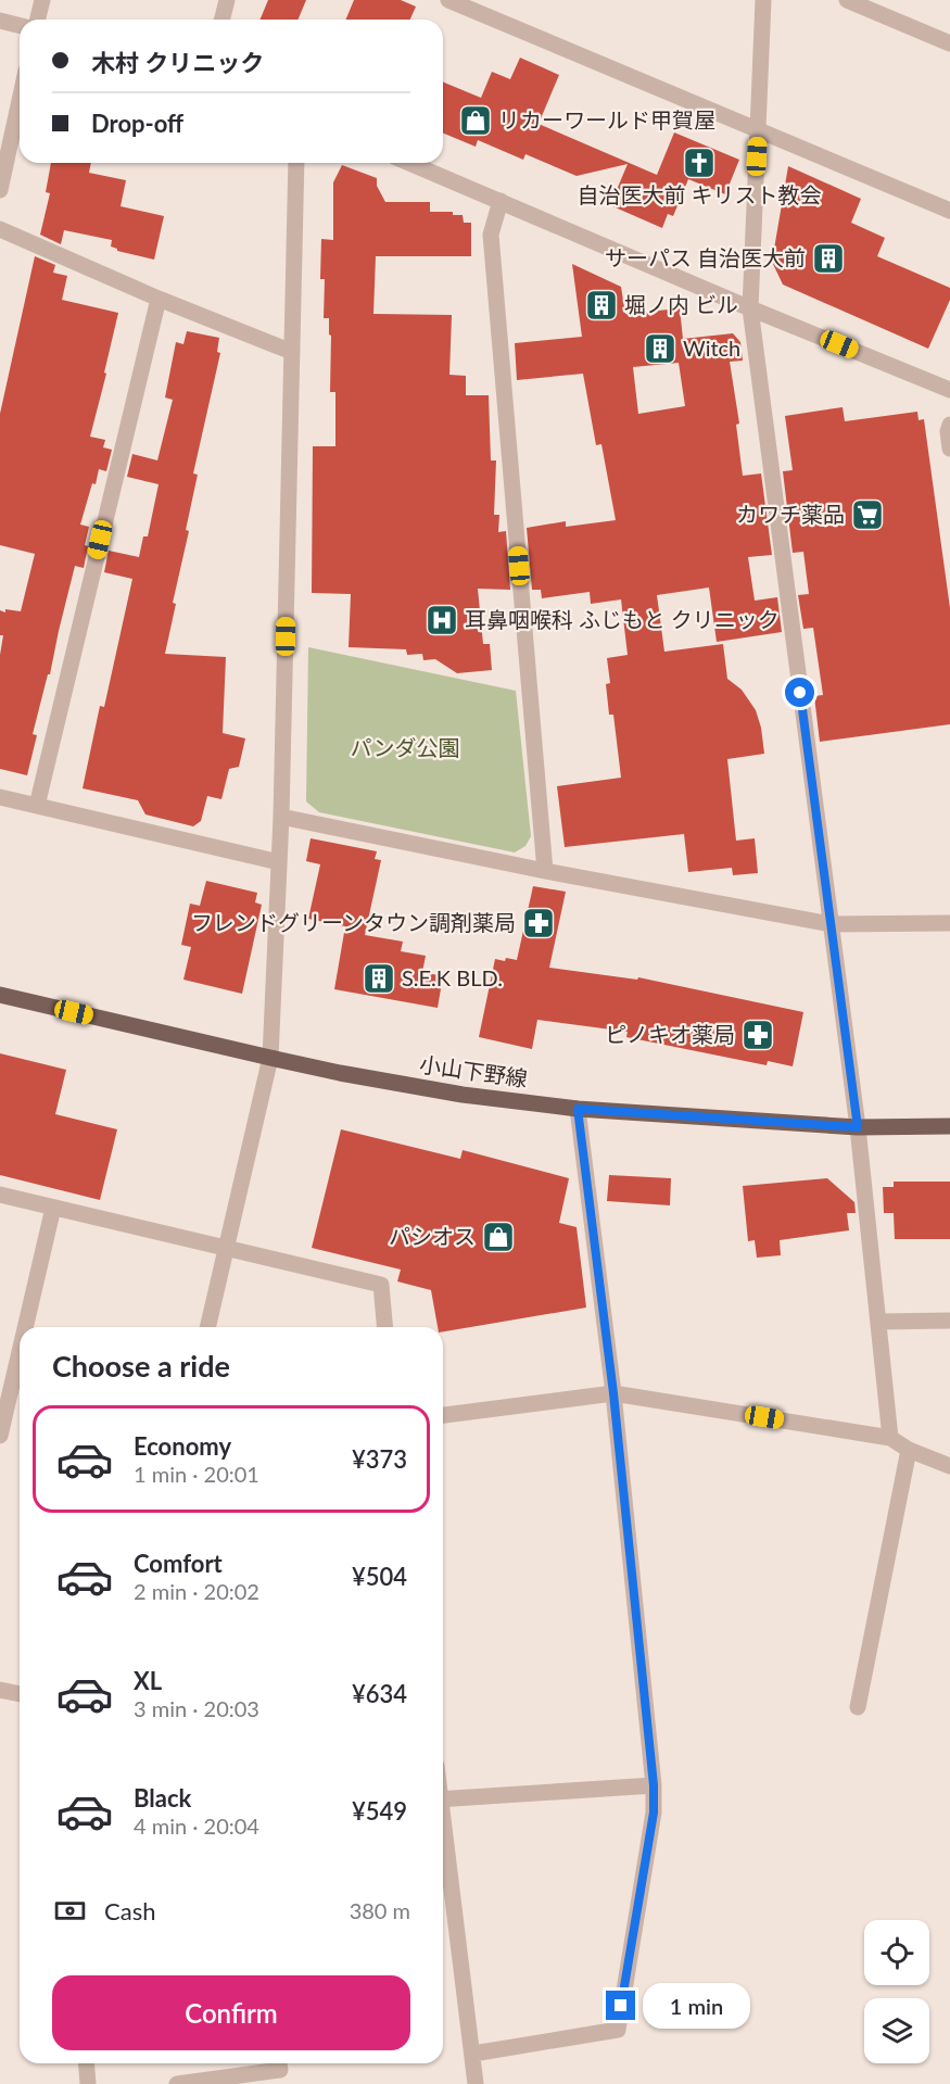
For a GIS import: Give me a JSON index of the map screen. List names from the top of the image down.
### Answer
{
  "streets": {
    "main road": ["小山下野線"]
  },
  "parks": ["パンダ公園"],
  "places": {
    "shop": ["リカーワールド甲賀屋", "パシオス"],
    "church": ["自治医大前 キリスト教会"],
    "building": [
      "サーパス 自治医大前",
      "堀ノ内 ビル",
      "Witch",
      "S.E.K BLD."
    ],
    "supermarket": ["カワチ薬品"],
    "hospital": ["耳鼻咽喉科 ふじもと クリニック"],
    "pharmacy": ["フレンドグリーンタウン調剤薬局", "ピノキオ薬局"]
  },
  "page": {
    "banner": ["木村 クリニック", "Drop-off"],
    "heading": "Choose a ride",
    "list": [
      {
        "name": "Economy",
        "note": "1 min · 20:01",
        "value": "¥373"
      },
      {
        "name": "Comfort",
        "note": "2 min · 20:02",
        "value": "¥504"
      },
      {
        "name": "XL",
        "note": "3 min · 20:03",
        "value": "¥634"
      },
      {
        "name": "Black",
        "note": "4 min · 20:04",
        "value": "¥549"
      }
    ],
    "pay": ["Cash", "380 m"],
    "buttons": "Confirm",
    "bubble": "1 min"
  }
}
